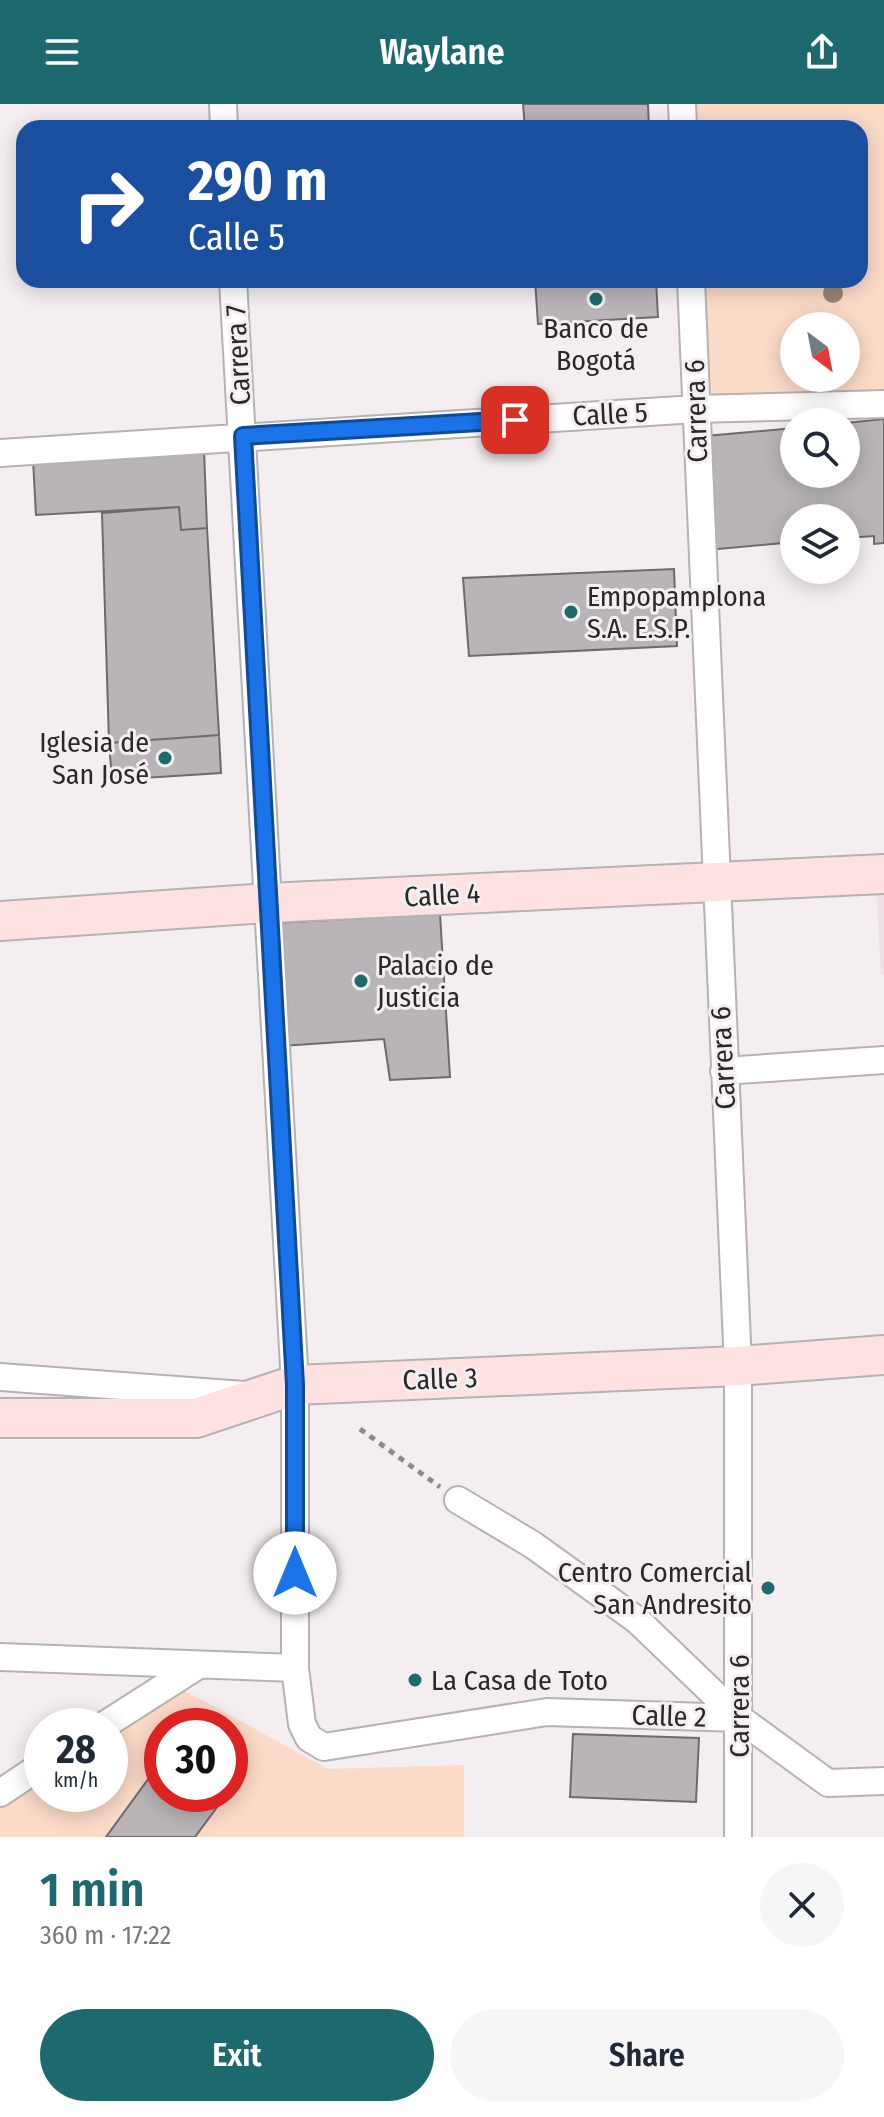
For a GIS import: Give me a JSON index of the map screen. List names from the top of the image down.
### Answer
{
  "streets": {
    "main road": ["Calle 4", "Calle 3"],
    "street": [
      "Carrera 7",
      "Carrera 6",
      "Calle 5",
      "Calle 2"
    ]
  },
  "crossings": [
    ["Carrera 7", "Calle 5"],
    ["Carrera 7", "Calle 4"],
    ["Carrera 7", "Calle 3"],
    ["Carrera 7", "Calle 2"],
    ["Carrera 6", "Calle 5"],
    ["Carrera 6", "Calle 4"],
    ["Carrera 6", "Calle 3"],
    ["Carrera 6", "Calle 2"]
  ],
  "places": [
    "Banco de Bogotá",
    "Empopamplona S.A. E.S.P.",
    "Iglesia de San José",
    "Palacio de Justicia",
    "Centro Comercial San Andresito",
    "La Casa de Toto"
  ],
  "north": "bottom right",
  "page": {
    "header": "Waylane",
    "turn": ["290 m", "Calle 5"],
    "speed": "28 km/h",
    "limit": "30",
    "heading": ["1 min", "360 m · 17:22"],
    "buttons": ["Exit", "Share"]
  }
}
